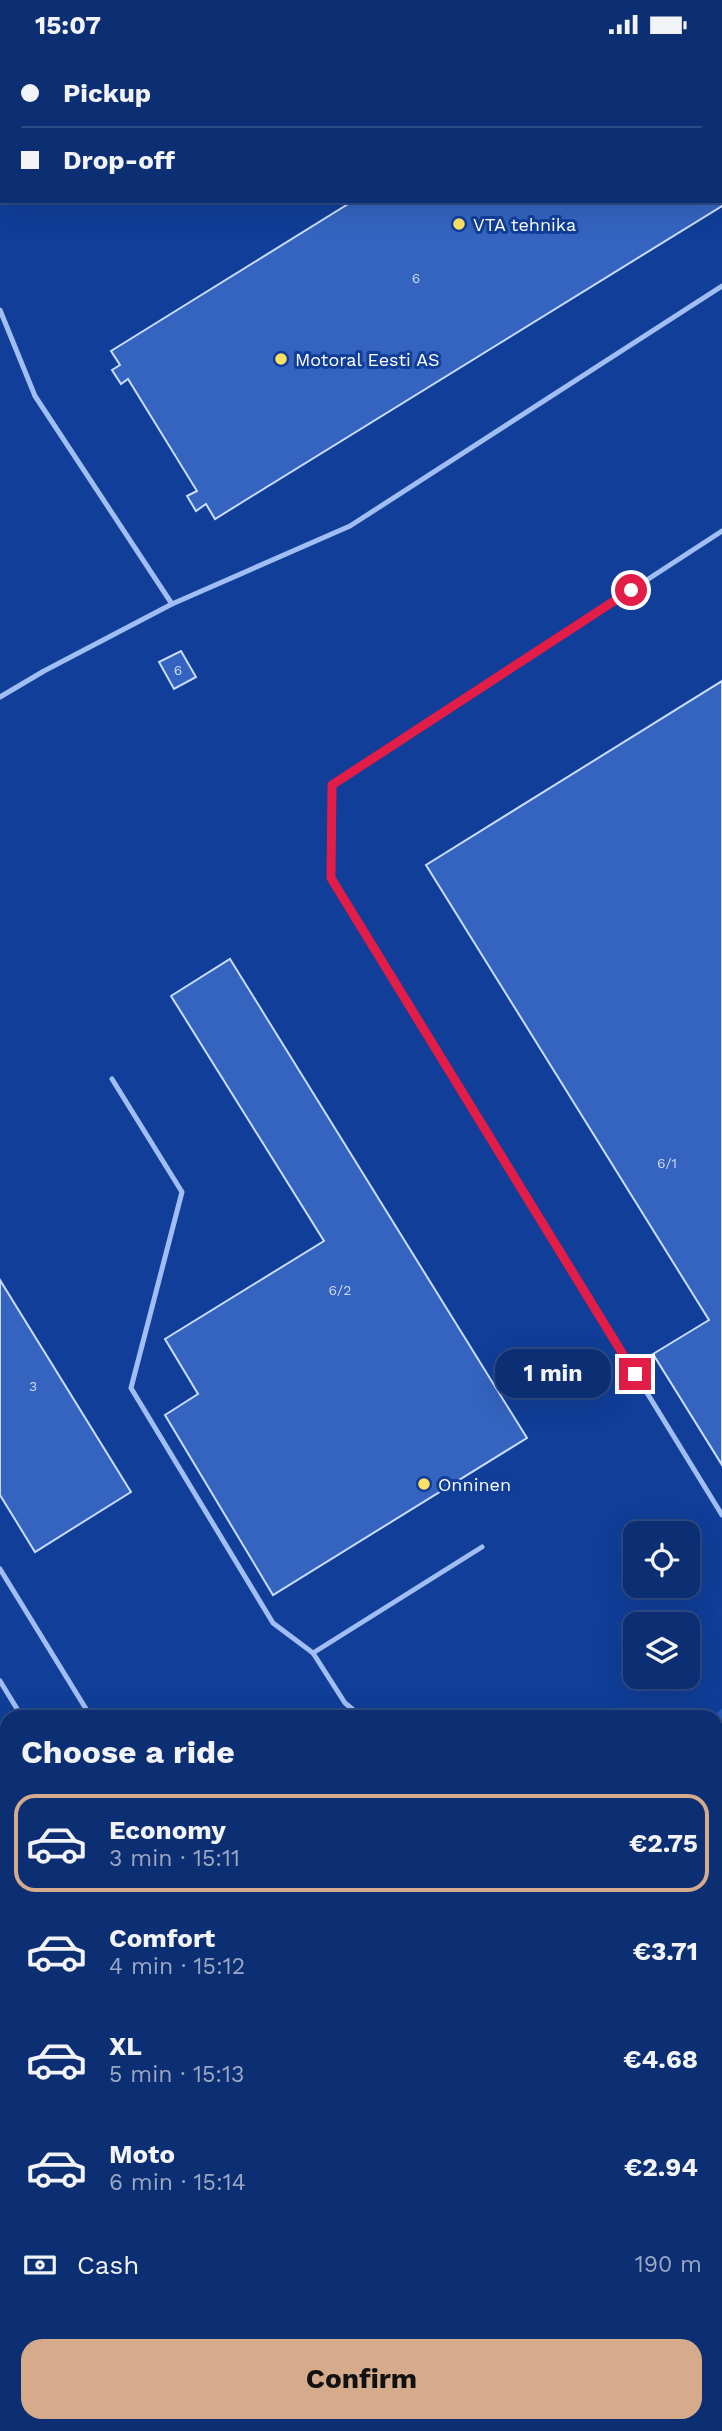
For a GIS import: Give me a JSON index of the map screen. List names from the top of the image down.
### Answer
{
  "places": ["VTA tehnika", "Motoral Eesti AS", "Onninen"],
  "house_numbers": [
    "6",
    "6",
    "6/1",
    "6/2",
    "3"
  ],
  "page": {
    "status": "15:07",
    "banner": ["Pickup", "Drop-off"],
    "bubble": "1 min",
    "heading": "Choose a ride",
    "list": [
      {
        "name": "Economy",
        "note": "3 min · 15:11",
        "value": "€2.75"
      },
      {
        "name": "Comfort",
        "note": "4 min · 15:12",
        "value": "€3.71"
      },
      {
        "name": "XL",
        "note": "5 min · 15:13",
        "value": "€4.68"
      },
      {
        "name": "Moto",
        "note": "6 min · 15:14",
        "value": "€2.94"
      }
    ],
    "pay": ["Cash", "190 m"],
    "buttons": "Confirm"
  }
}
